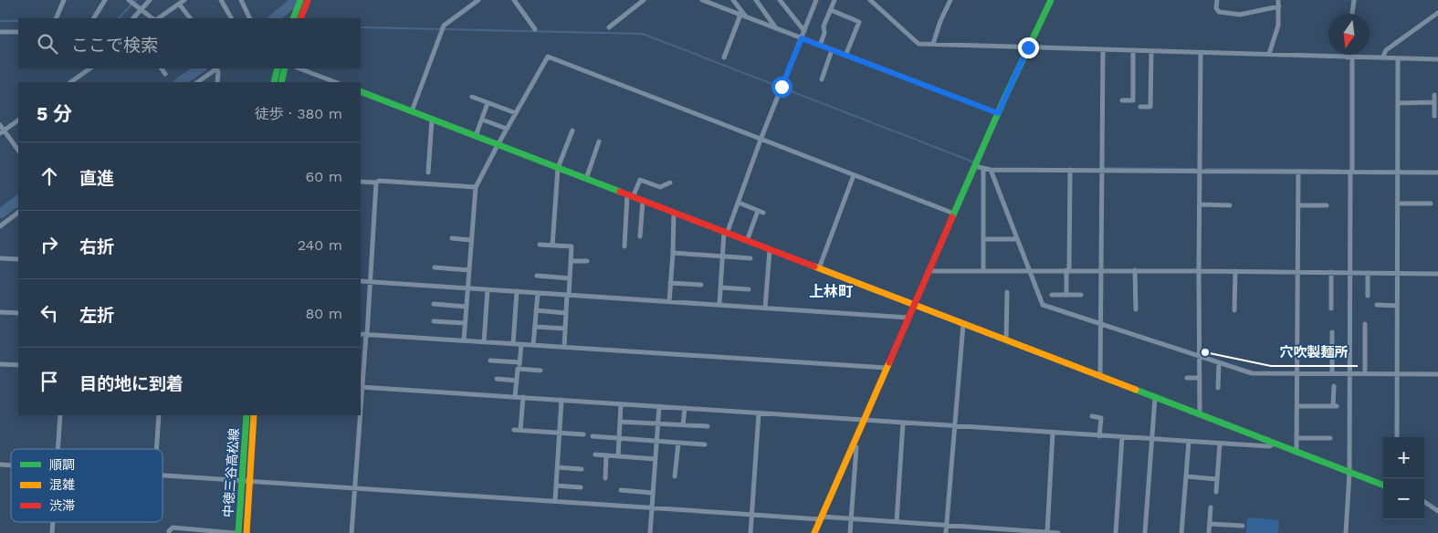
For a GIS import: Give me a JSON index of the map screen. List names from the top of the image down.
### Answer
{
  "streets": {
    "street": ["中徳三谷高松線"]
  },
  "districts": ["上林町"],
  "places": ["穴吹製麺所"],
  "legend": ["順調", "混雑", "渋滞"],
  "north": "bottom",
  "page": {
    "search": "ここで検索",
    "heading": ["5 分", "徒歩 · 380 m"],
    "list": [
      ["直進", "60 m"],
      ["右折", "240 m"],
      ["左折", "80 m"],
      "目的地に到着"
    ],
    "map_buttons": ["+", "−"]
  }
}
